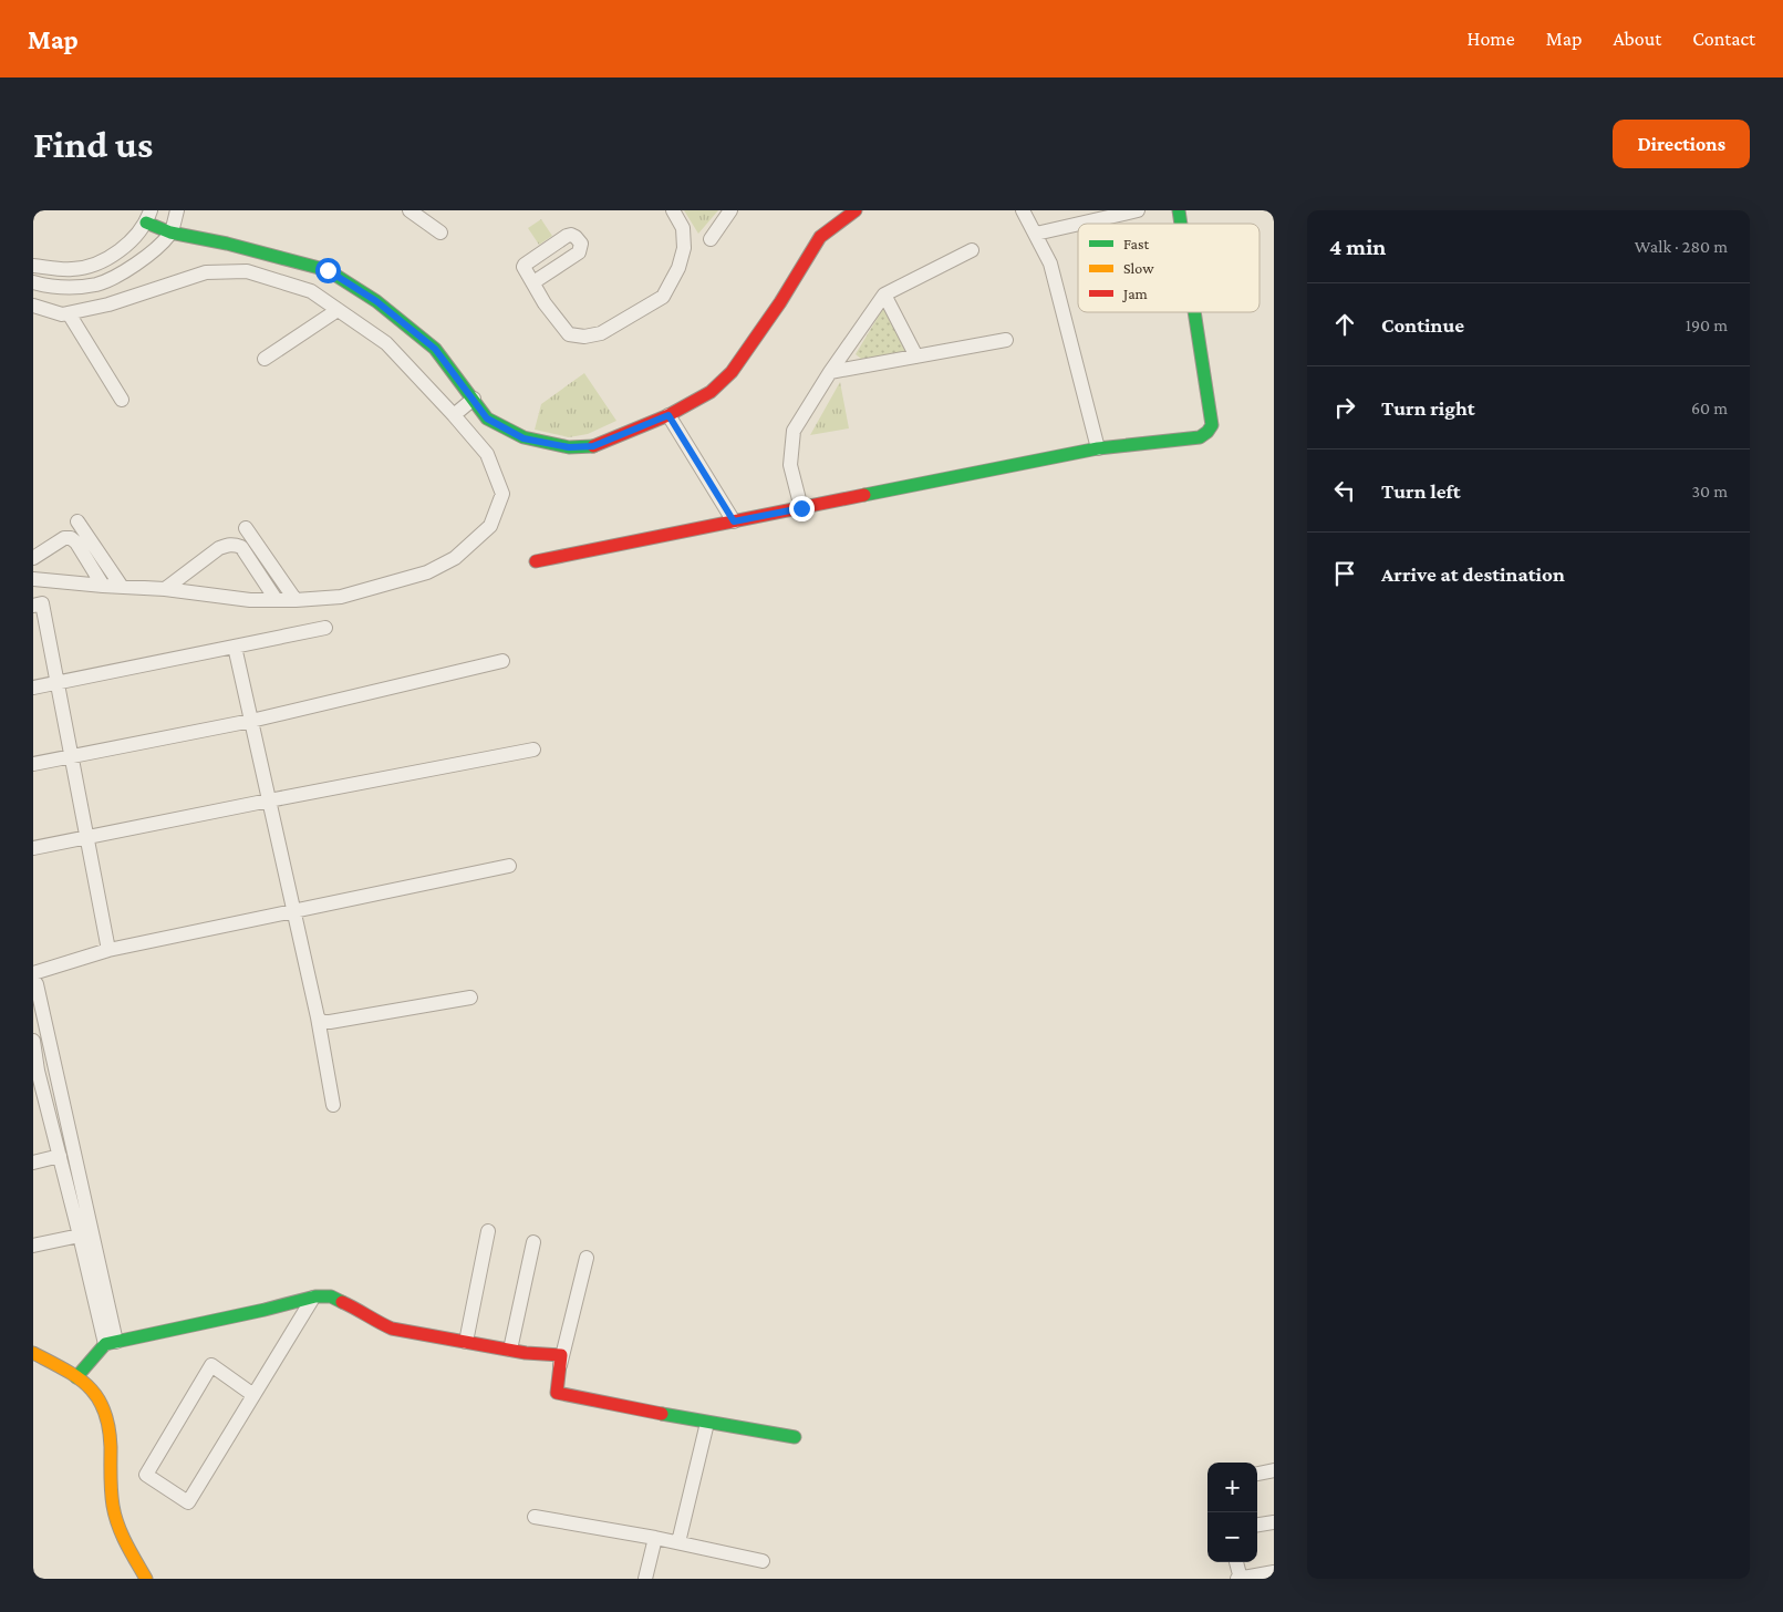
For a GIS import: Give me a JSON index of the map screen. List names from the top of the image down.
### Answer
{
  "legend": ["Fast", "Slow", "Jam"],
  "page": {
    "header": "Map",
    "nav": [
      "Home",
      "Map",
      "About",
      "Contact"
    ],
    "buttons": "Directions",
    "title": "Find us",
    "heading": ["4 min", "Walk · 280 m"],
    "list": [
      ["Continue", "190 m"],
      ["Turn right", "60 m"],
      ["Turn left", "30 m"],
      "Arrive at destination"
    ],
    "map_buttons": ["+", "−"]
  }
}
